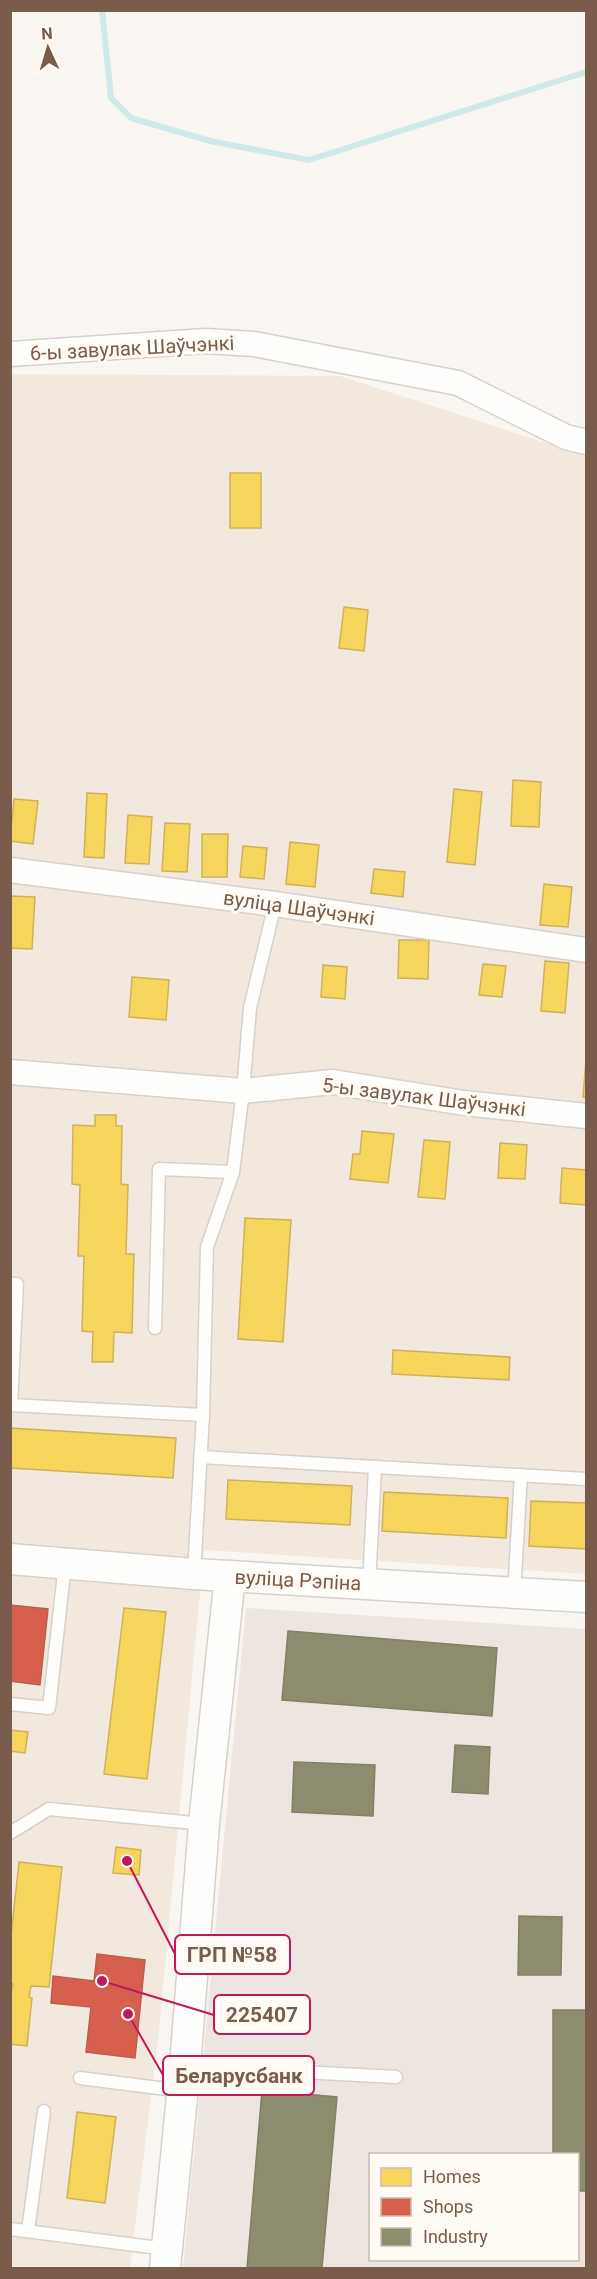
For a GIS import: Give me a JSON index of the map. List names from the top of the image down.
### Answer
{
  "streets": {
    "street": [
      "6-ы завулак Шаўчэнкі",
      "вуліца Шаўчэнкі",
      "5-ы завулак Шаўчэнкі",
      "вуліца Рэпіна"
    ]
  },
  "places": ["ГРП №58", "225407", "Беларусбанк"],
  "legend": ["Homes", "Shops", "Industry"],
  "north": "top"
}
